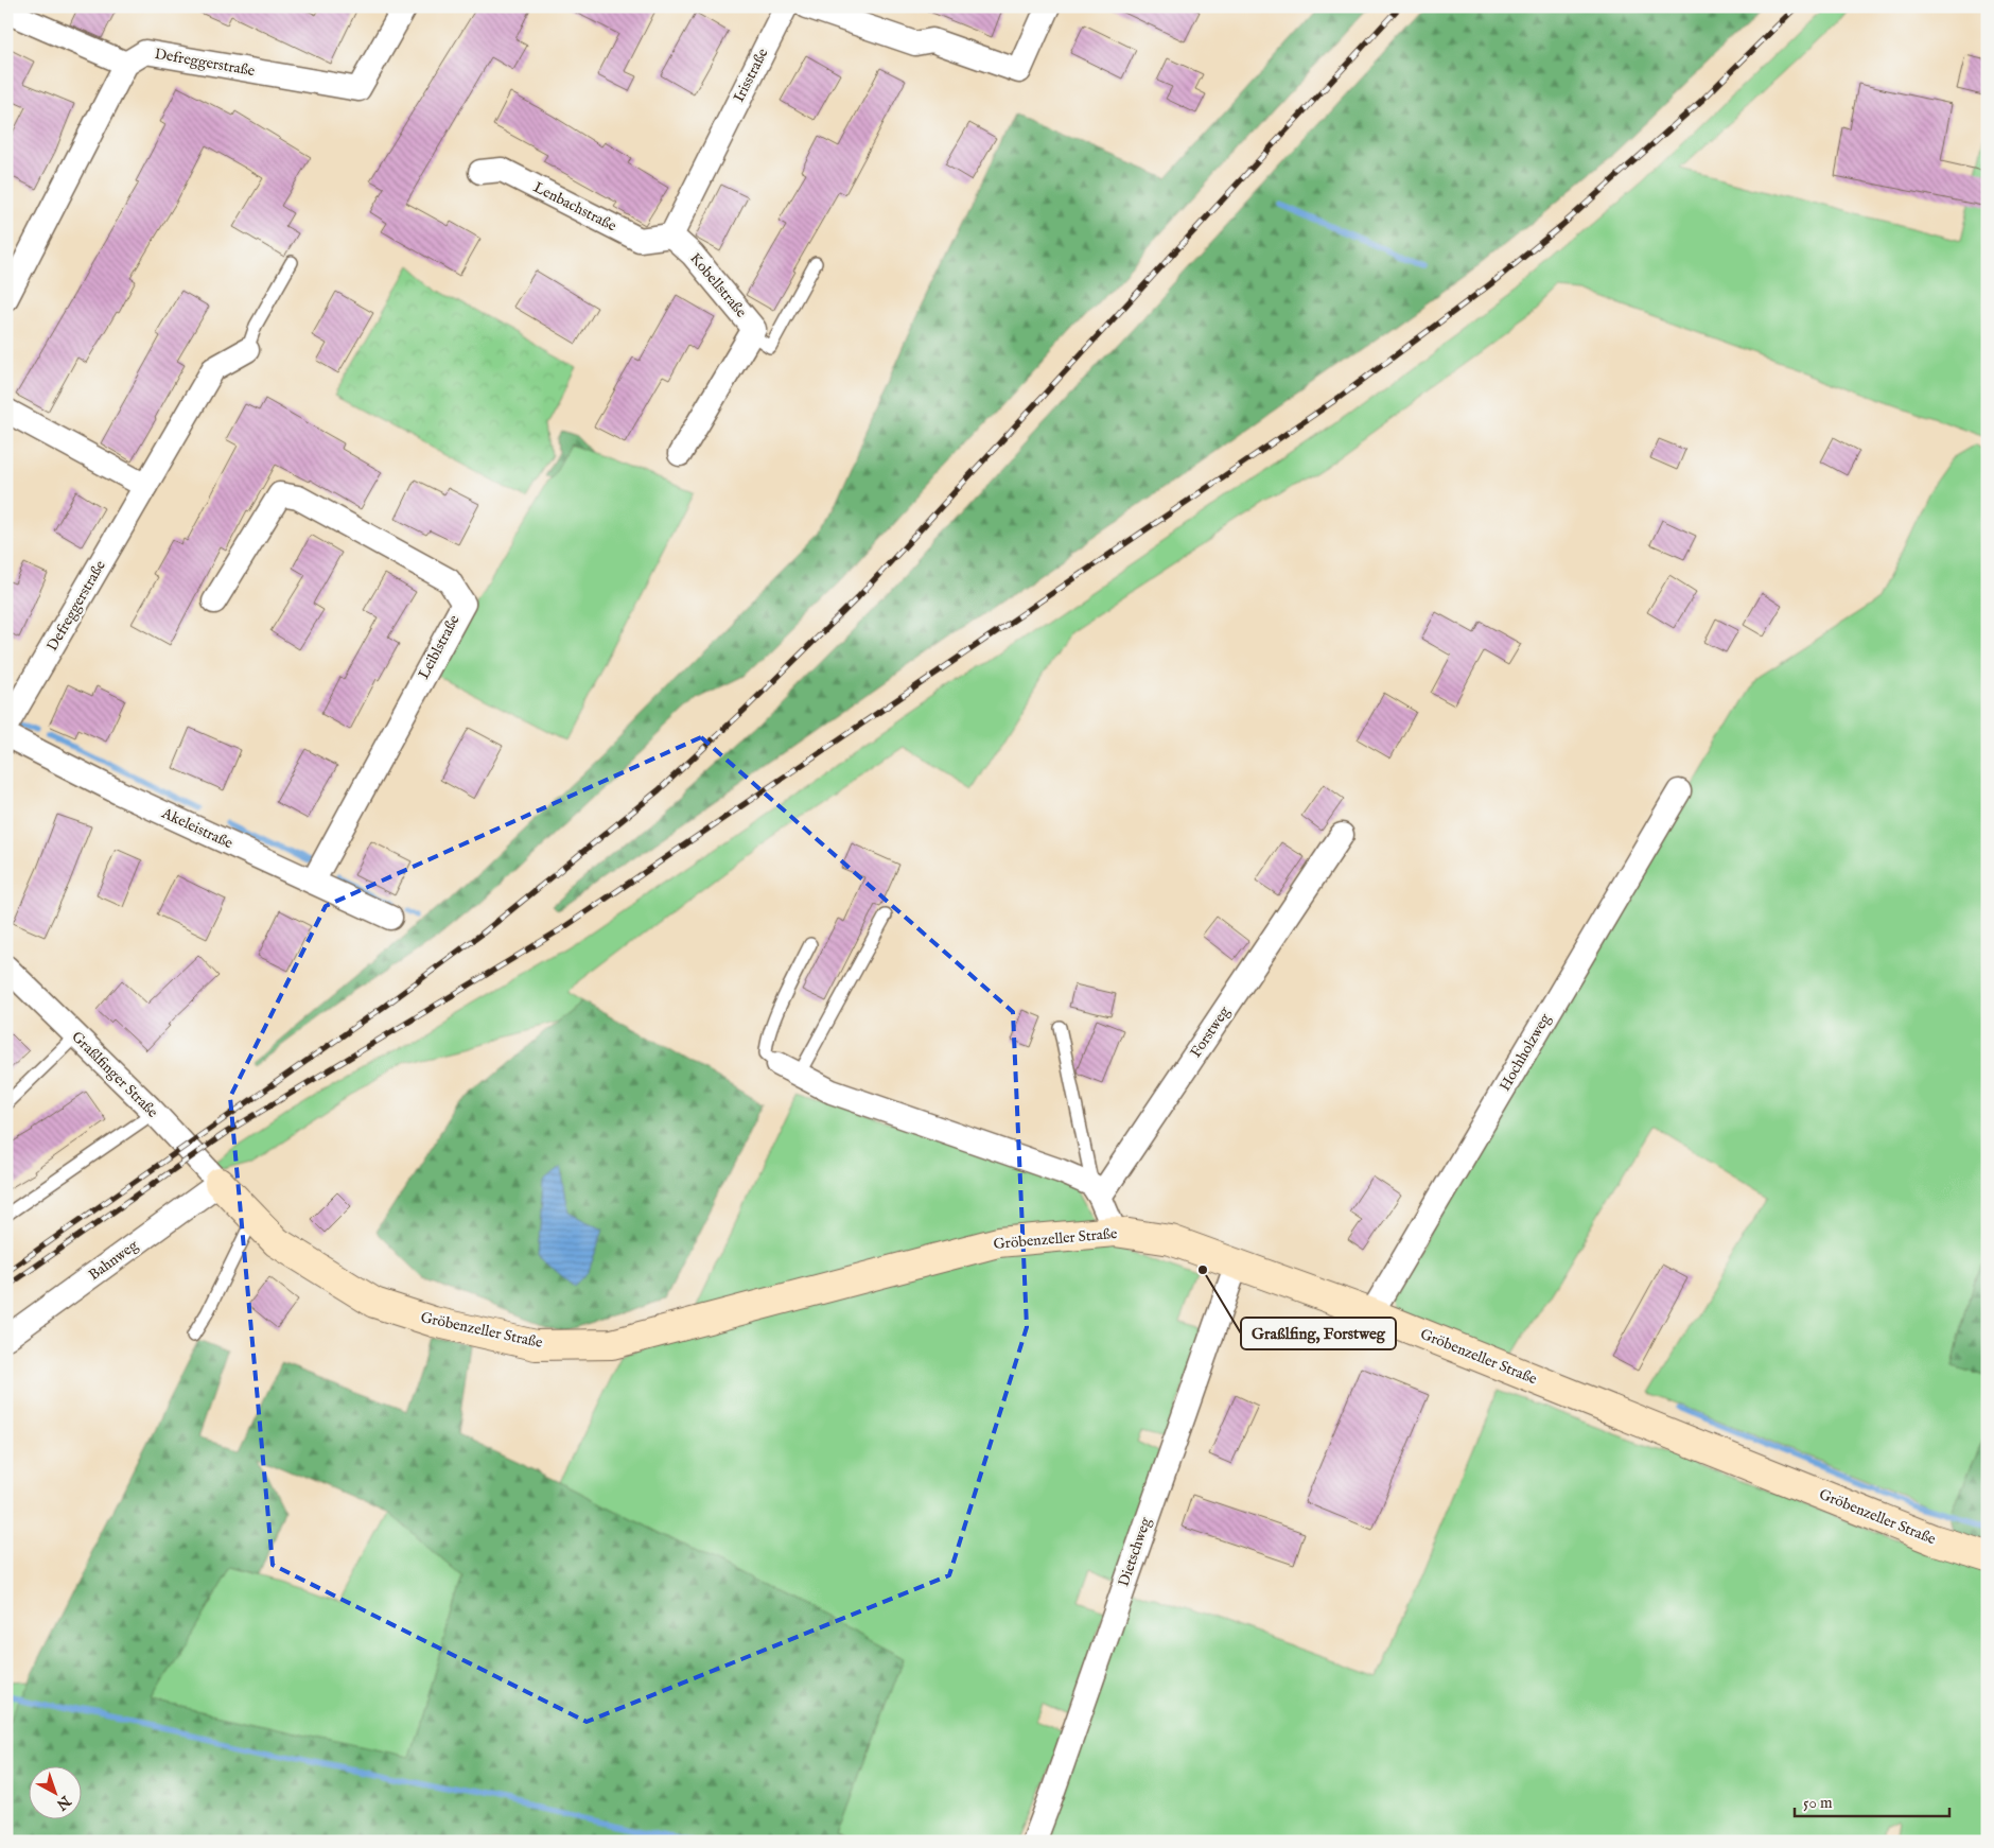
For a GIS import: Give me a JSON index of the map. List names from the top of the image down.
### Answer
{
  "streets": {
    "street": [
      "Defreggerstraße",
      "Irisstraße",
      "Lenbachstraße",
      "Kobellstraße",
      "Leiblstraße",
      "Akeleistraße",
      "Forstweg",
      "Hochholzweg",
      "Graßlfinger Straße",
      "Gröbenzeller Straße",
      "Bahnweg",
      "Dietschweg"
    ]
  },
  "crossings": [
    ["Irisstraße", "Lenbachstraße"],
    ["Irisstraße", "Kobellstraße"],
    ["Lenbachstraße", "Kobellstraße"],
    ["Leiblstraße", "Akeleistraße"],
    ["Hochholzweg", "Gröbenzeller Straße"],
    ["Graßlfinger Straße", "Gröbenzeller Straße"],
    ["Graßlfinger Straße", "Bahnweg"],
    ["Gröbenzeller Straße", "Bahnweg"],
    ["Gröbenzeller Straße", "Dietschweg"]
  ],
  "places": ["Graßlfing, Forstweg"],
  "scale_bar": "50 m",
  "north": "bottom right"
}
